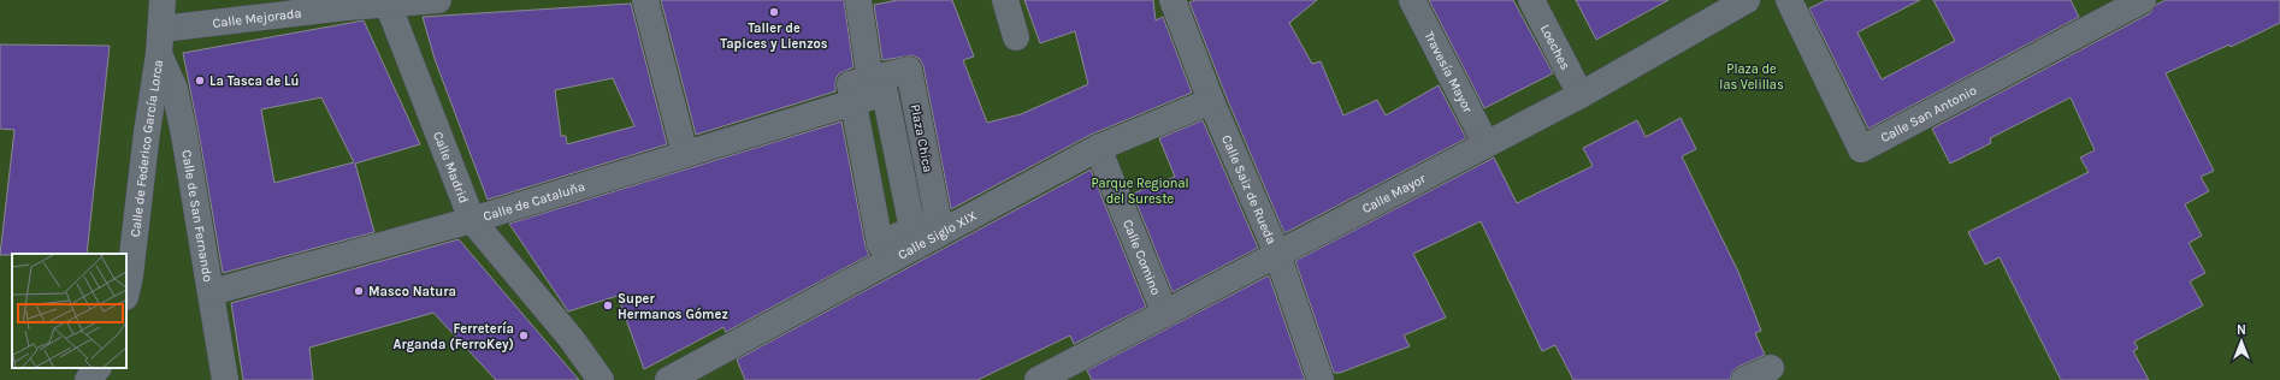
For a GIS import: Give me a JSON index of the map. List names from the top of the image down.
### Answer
{
  "streets": {
    "street": [
      "Calle Mejorada",
      "Loeches",
      "Travesía Mayor",
      "Calle San Antonio",
      "Plaza Chica",
      "Calle de Federico García Lorca",
      "Calle Madrid",
      "Calle Saiz de Rueda",
      "Calle Mayor",
      "Calle de Cataluña",
      "Calle de San Fernando",
      "Calle Siglo XIX",
      "Calle Comino"
    ]
  },
  "crossings": [
    ["Calle Mejorada", "Calle de Federico García Lorca"],
    ["Calle Mejorada", "Calle Madrid"],
    ["Calle Mejorada", "Calle de San Fernando"],
    ["Loeches", "Calle Mayor"],
    ["Travesía Mayor", "Calle Mayor"],
    ["Plaza Chica", "Calle de Cataluña"],
    ["Plaza Chica", "Calle Siglo XIX"],
    ["Calle de Federico García Lorca", "Calle de San Fernando"],
    ["Calle Madrid", "Calle de Cataluña"],
    ["Calle Saiz de Rueda", "Calle Mayor"],
    ["Calle Saiz de Rueda", "Calle Siglo XIX"],
    ["Calle Mayor", "Calle Comino"],
    ["Calle de Cataluña", "Calle de San Fernando"],
    ["Calle Siglo XIX", "Calle Comino"]
  ],
  "parks": ["Plaza de las Velillas", "Parque Regional del Sureste"],
  "places": [
    "Taller de Tapices y Lienzos",
    "La Tasca de Lú",
    "Masco Natura",
    "Super Hermanos Gómez",
    "Ferretería Arganda (FerroKey)"
  ],
  "north": "top"
}
